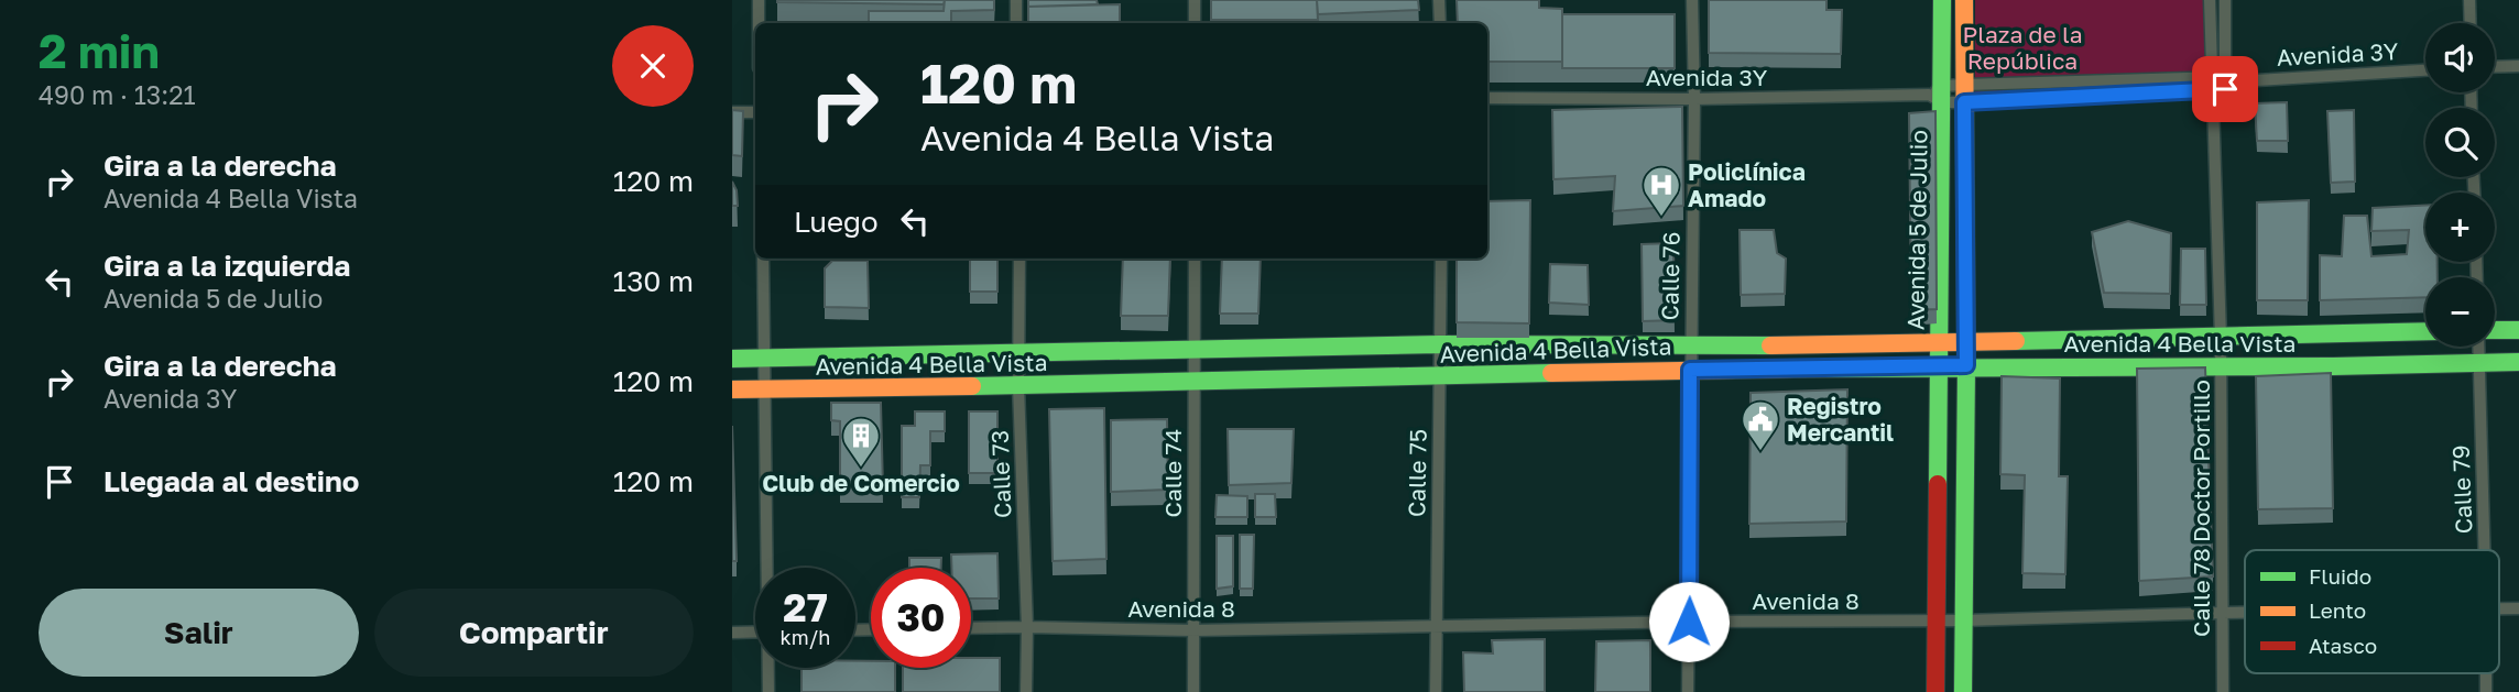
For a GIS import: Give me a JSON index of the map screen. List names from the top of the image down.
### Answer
{
  "streets": {
    "street": [
      "Avenida 3Y",
      "Avenida 5 de Julio",
      "Calle 76",
      "Avenida 4 Bella Vista",
      "Calle 74",
      "Calle 75",
      "Calle 73",
      "Calle 79",
      "Calle 78 Doctor Portillo",
      "Avenida 8"
    ]
  },
  "crossings": [
    ["Avenida 3Y", "Avenida 5 de Julio"],
    ["Avenida 3Y", "Calle 76"],
    ["Avenida 3Y", "Calle 78 Doctor Portillo"],
    ["Avenida 5 de Julio", "Avenida 4 Bella Vista"],
    ["Avenida 5 de Julio", "Avenida 8"],
    ["Calle 76", "Avenida 4 Bella Vista"],
    ["Calle 76", "Avenida 8"],
    ["Avenida 4 Bella Vista", "Calle 74"],
    ["Avenida 4 Bella Vista", "Calle 75"],
    ["Avenida 4 Bella Vista", "Calle 73"],
    ["Avenida 4 Bella Vista", "Calle 79"],
    ["Avenida 4 Bella Vista", "Calle 78 Doctor Portillo"],
    ["Calle 74", "Avenida 8"],
    ["Calle 75", "Avenida 8"],
    ["Calle 73", "Avenida 8"],
    ["Calle 78 Doctor Portillo", "Avenida 8"]
  ],
  "parks": ["Plaza de la República"],
  "places": {
    "hospital": ["Policlínica Amado"],
    "public building": ["Registro Mercantil"],
    "building": ["Club de Comercio"]
  },
  "legend": ["Fluido", "Lento", "Atasco"],
  "page": {
    "heading": ["2 min", "490 m · 13:21"],
    "map_buttons": ["+", "−"],
    "turn": ["120 m", "Avenida 4 Bella Vista"],
    "list": [
      {
        "name": "Gira a la derecha",
        "note": "Avenida 4 Bella Vista",
        "value": "120 m"
      },
      {
        "name": "Gira a la izquierda",
        "note": "Avenida 5 de Julio",
        "value": "130 m"
      },
      {
        "name": "Gira a la derecha",
        "note": "Avenida 3Y",
        "value": "120 m"
      },
      {
        "name": "Llegada al destino",
        "value": "120 m"
      }
    ],
    "then": "Luego",
    "speed": "27 km/h",
    "limit": "30",
    "buttons": ["Salir", "Compartir"]
  }
}
